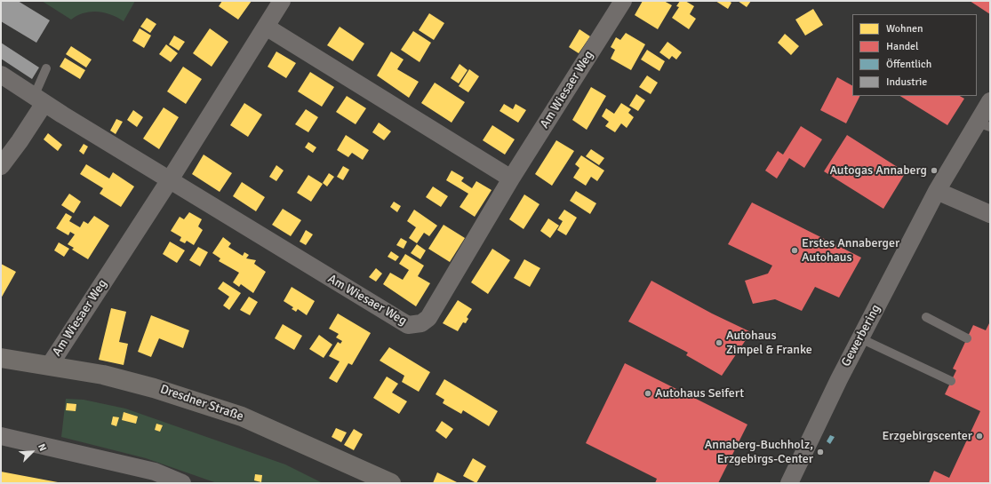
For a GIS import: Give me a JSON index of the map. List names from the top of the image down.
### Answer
{
  "streets": {
    "main road": ["Dresdner Straße"],
    "street": ["Am Wiesaer Weg", "Gewerbering"]
  },
  "crossings": [
    ["Am Wiesaer Weg", "Dresdner Straße"]
  ],
  "places": [
    "Autogas Annaberg",
    "Erstes Annaberger Autohaus",
    "Autohaus Zimpel & Franke",
    "Autohaus Seifert",
    "Erzgebirgscenter",
    "Annaberg-Buchholz, Erzgebirgs-Center"
  ],
  "legend": [
    "Wohnen",
    "Handel",
    "Öffentlich",
    "Industrie"
  ],
  "north": "top right"
}
